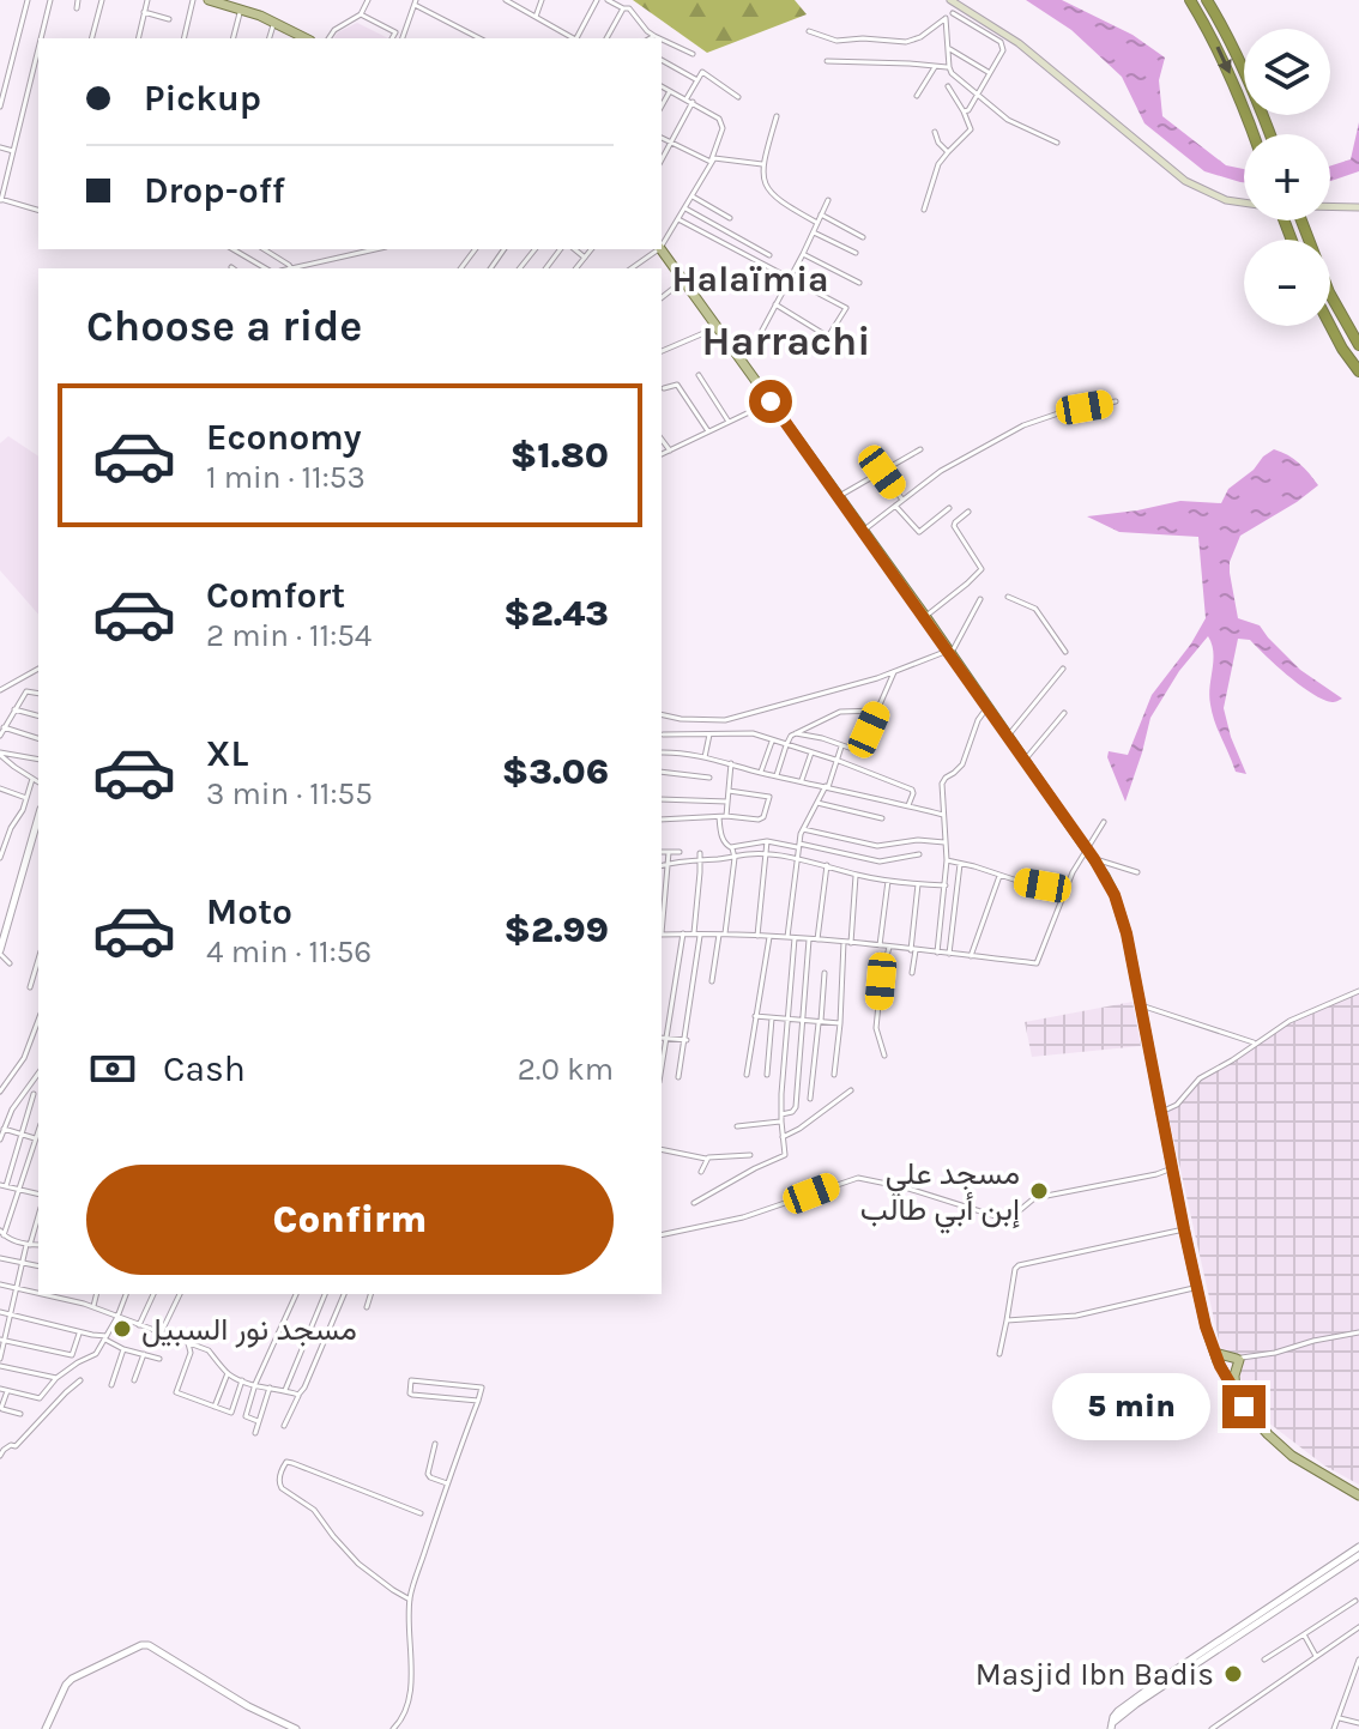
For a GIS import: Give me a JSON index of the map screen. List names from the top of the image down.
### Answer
{
  "districts": ["Halaïmia", "Harrachi"],
  "places": ["مسجد علي إبن أبي طالب", "مسجد نور السبيل", "Masjid Ibn Badis"],
  "page": {
    "map_buttons": ["+", "−"],
    "banner": ["Pickup", "Drop-off"],
    "heading": "Choose a ride",
    "list": [
      {
        "name": "Economy",
        "note": "1 min · 11:53",
        "value": "$1.80"
      },
      {
        "name": "Comfort",
        "note": "2 min · 11:54",
        "value": "$2.43"
      },
      {
        "name": "XL",
        "note": "3 min · 11:55",
        "value": "$3.06"
      },
      {
        "name": "Moto",
        "note": "4 min · 11:56",
        "value": "$2.99"
      }
    ],
    "pay": ["Cash", "2.0 km"],
    "buttons": "Confirm",
    "bubble": "5 min"
  }
}
